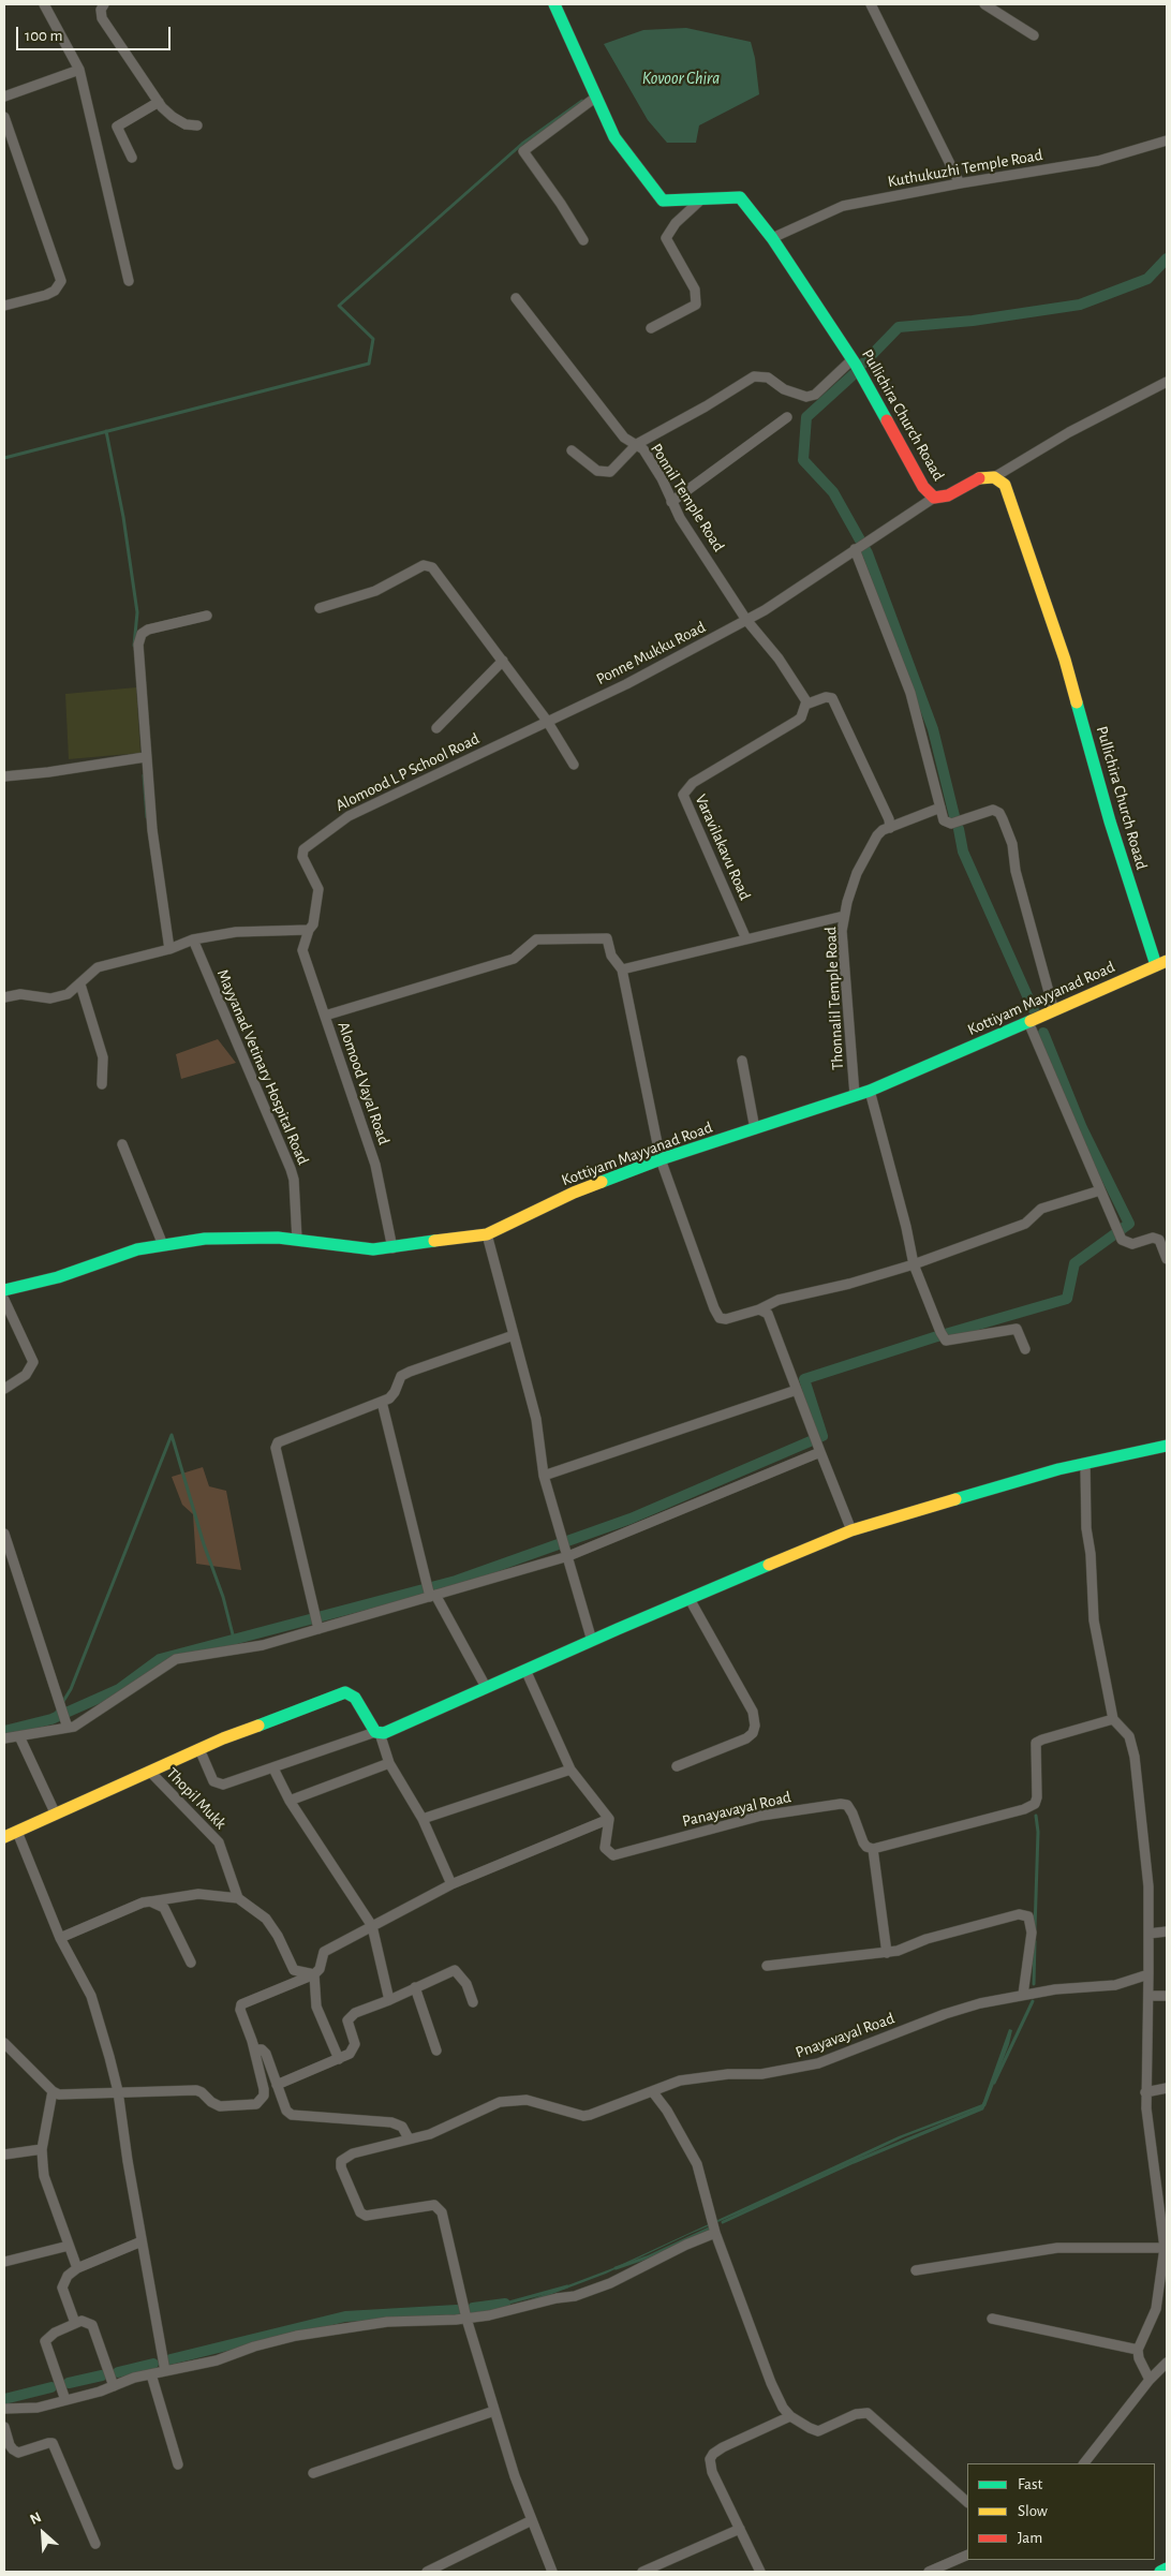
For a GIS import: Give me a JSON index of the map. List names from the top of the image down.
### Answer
{
  "streets": {
    "main road": ["Pullichira Church Roaad", "Kottiyam Mayyanad Road"],
    "street": [
      "Kuthukuzhi Temple Road",
      "Ponnil Temple Road",
      "Ponne Mukku Road",
      "Alomood L P School Road",
      "Varavilakavu Road",
      "Thonnalil Temple Road",
      "Mayyanad Vetinary Hospital Road",
      "Alomood Vayal Road",
      "Thopil Mukk",
      "Panayavayal Road",
      "Pnayavayal Road"
    ]
  },
  "crossings": [
    ["Kuthukuzhi Temple Road", "Pullichira Church Roaad"],
    ["Pullichira Church Roaad", "Ponne Mukku Road"],
    ["Pullichira Church Roaad", "Kottiyam Mayyanad Road"],
    ["Ponnil Temple Road", "Ponne Mukku Road"],
    ["Ponne Mukku Road", "Alomood L P School Road"],
    ["Alomood L P School Road", "Alomood Vayal Road"],
    ["Thonnalil Temple Road", "Kottiyam Mayyanad Road"],
    ["Kottiyam Mayyanad Road", "Mayyanad Vetinary Hospital Road"],
    ["Kottiyam Mayyanad Road", "Alomood Vayal Road"]
  ],
  "water": ["Kovoor Chira"],
  "legend": ["Fast", "Slow", "Jam"],
  "scale_bar": "100 m",
  "north": "top left"
}
